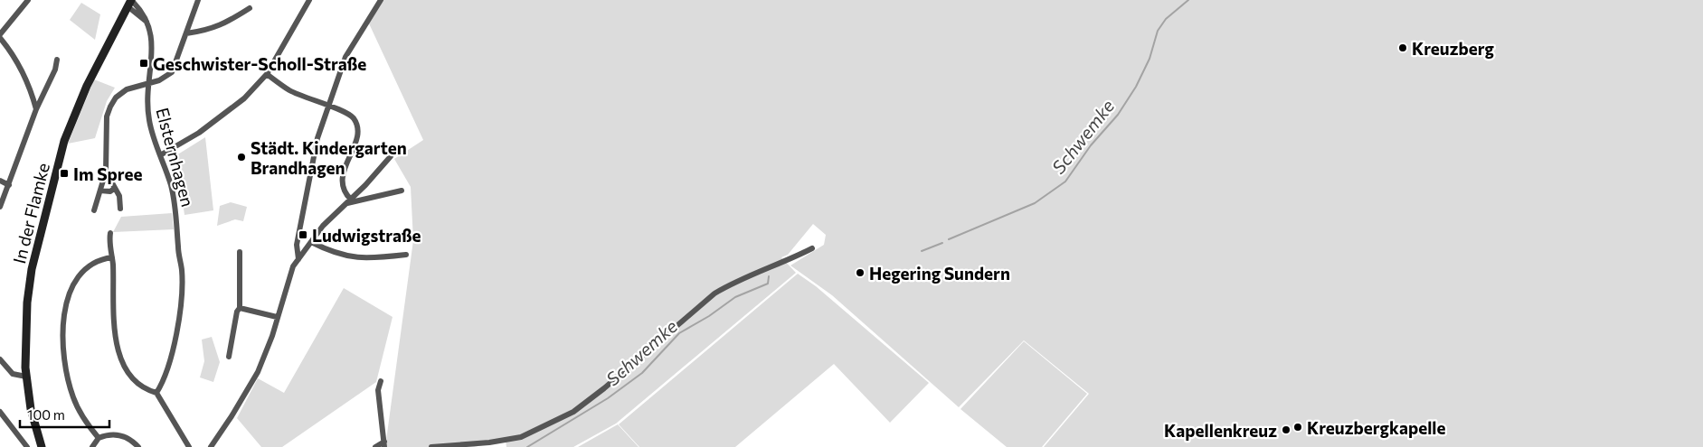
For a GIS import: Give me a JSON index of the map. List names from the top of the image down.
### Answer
{
  "streets": {
    "main road": ["In der Flamke"],
    "street": ["Elsternhagen"]
  },
  "crossings": [
    ["Elsternhagen", "In der Flamke"]
  ],
  "water": ["Schwemke"],
  "places": {
    "other": [
      "Kreuzberg",
      "Städt. Kindergarten Brandhagen",
      "Hegering Sundern",
      "Kreuzbergkapelle",
      "Kapellenkreuz"
    ],
    "transit": ["Geschwister-Scholl-Straße", "Im Spree", "Ludwigstraße"]
  },
  "scale_bar": "100 m"
}
